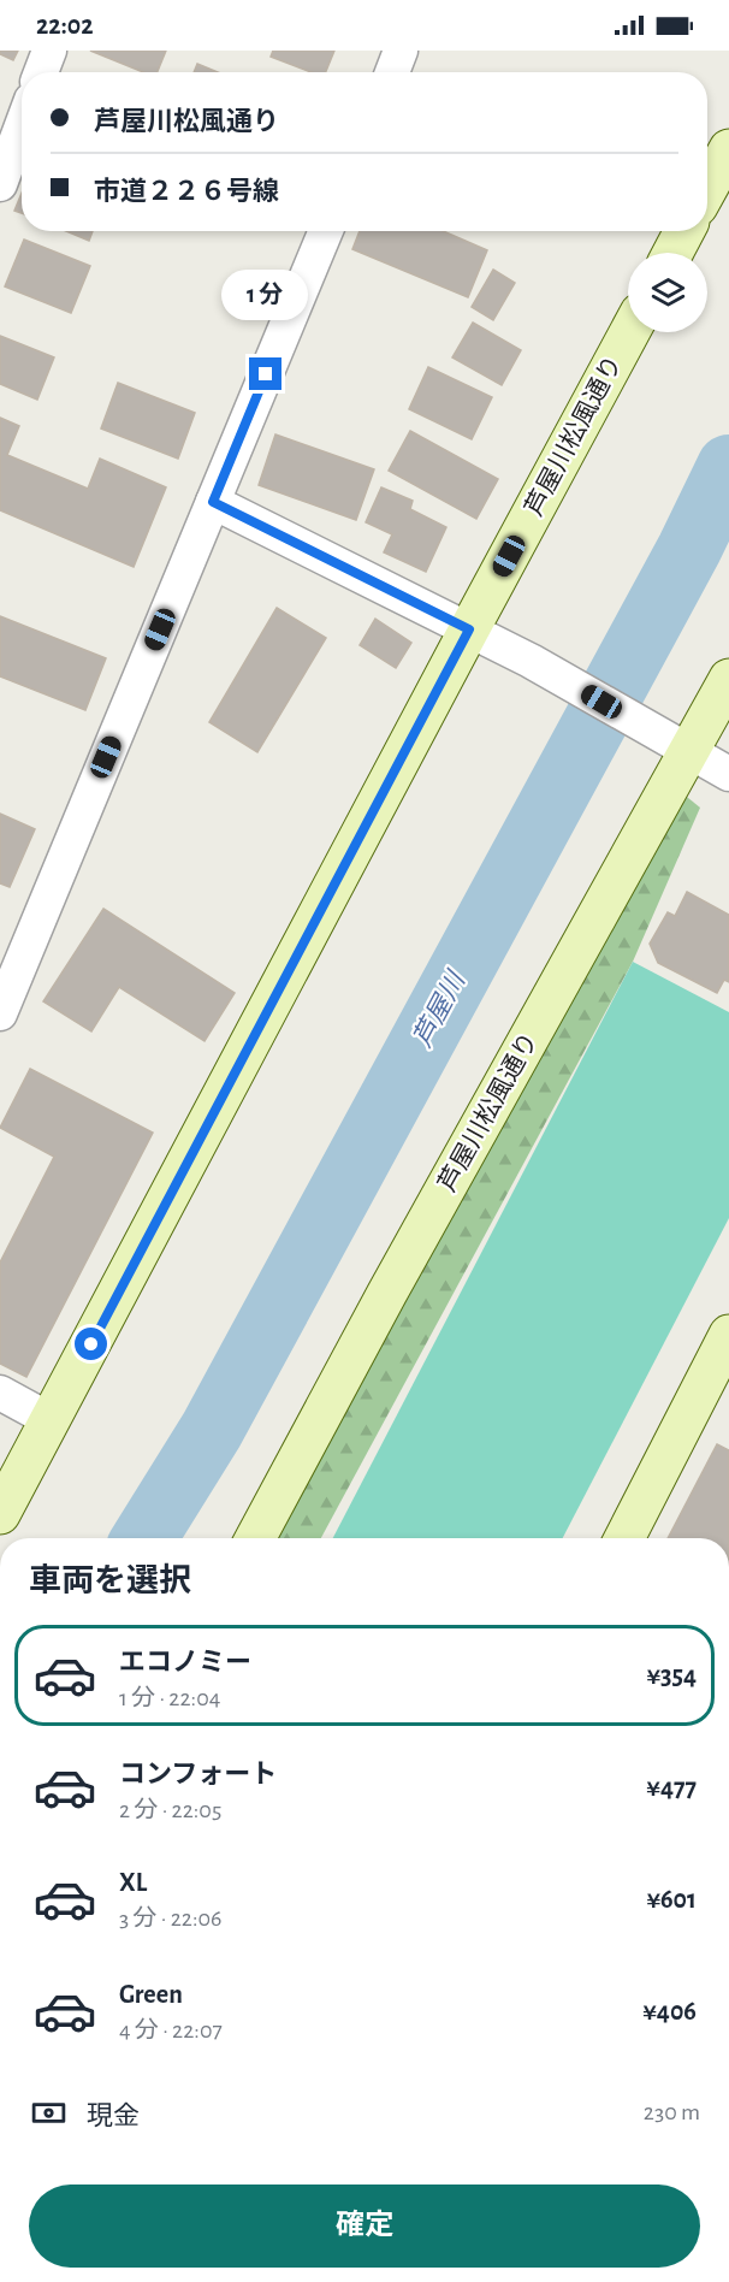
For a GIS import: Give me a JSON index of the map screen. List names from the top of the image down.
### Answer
{
  "streets": {
    "street": ["芦屋川松風通り"]
  },
  "water": ["芦屋川"],
  "page": {
    "status": "22:02",
    "banner": ["芦屋川松風通り", "市道２２６号線"],
    "bubble": "1 分",
    "heading": "車両を選択",
    "list": [
      {
        "name": "エコノミー",
        "note": "1 分 · 22:04",
        "value": "¥354"
      },
      {
        "name": "コンフォート",
        "note": "2 分 · 22:05",
        "value": "¥477"
      },
      {
        "name": "XL",
        "note": "3 分 · 22:06",
        "value": "¥601"
      },
      {
        "name": "Green",
        "note": "4 分 · 22:07",
        "value": "¥406"
      }
    ],
    "pay": ["現金", "230 m"],
    "buttons": "確定"
  }
}
